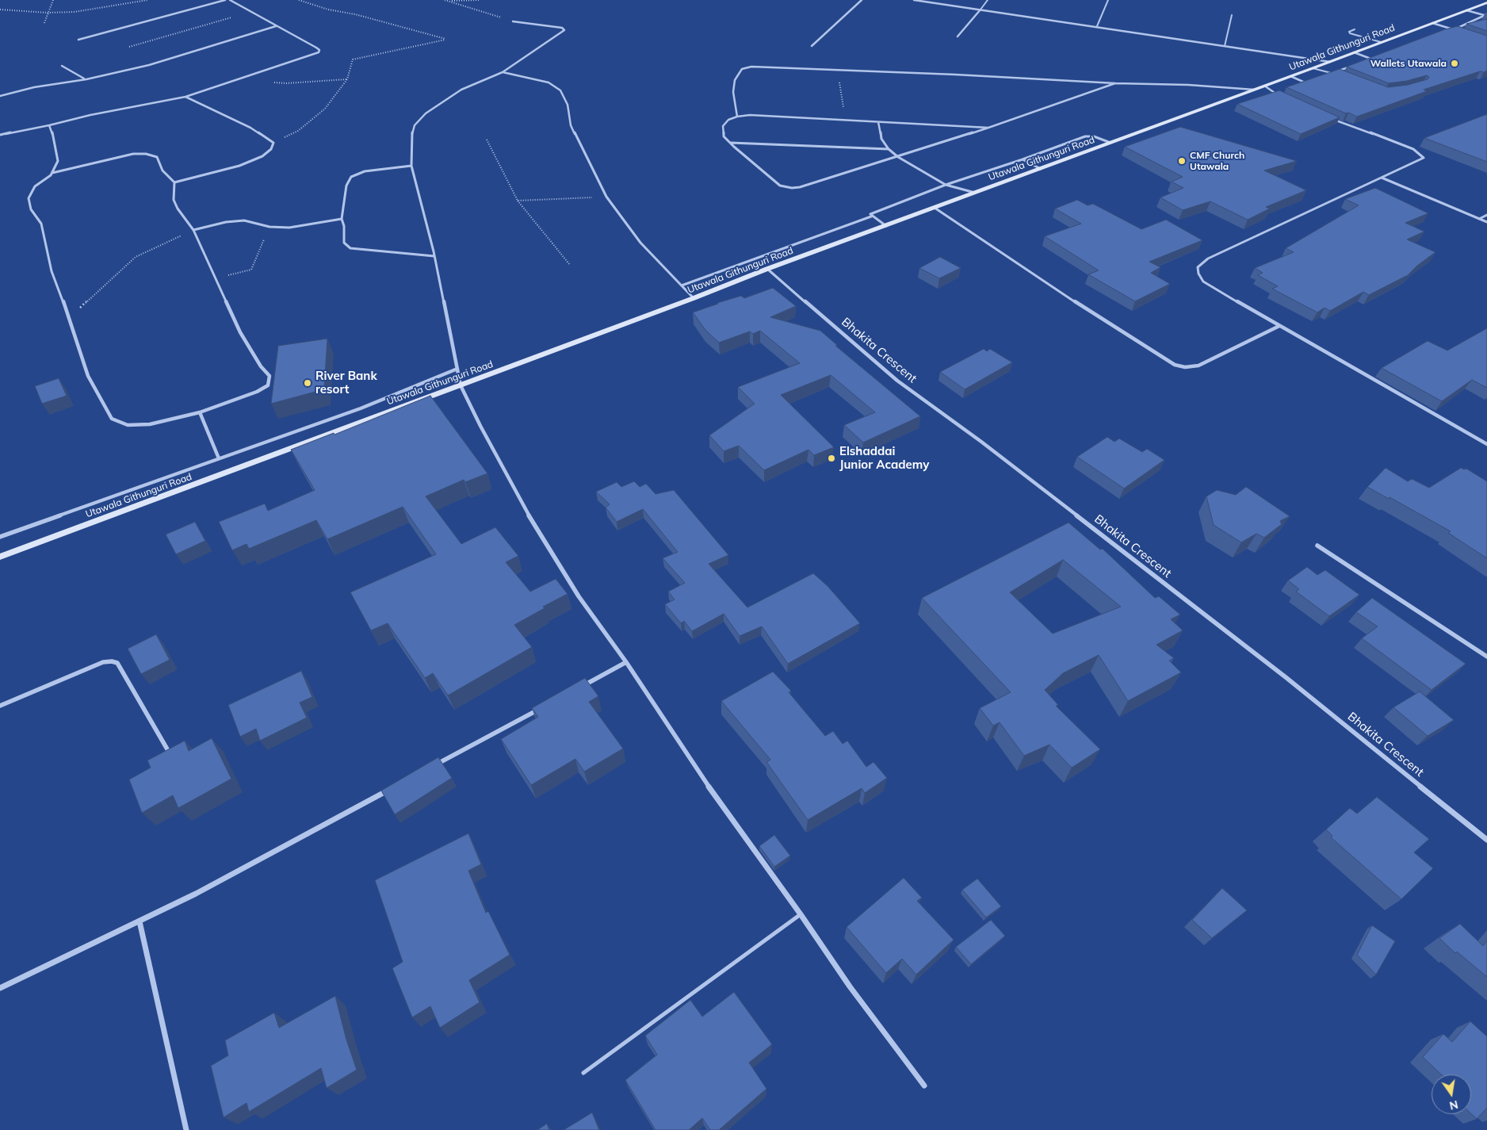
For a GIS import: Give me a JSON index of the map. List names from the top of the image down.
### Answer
{
  "streets": {
    "street": ["Utawala Githunguri Road", "Bhakita Crescent"]
  },
  "crossings": [
    ["Utawala Githunguri Road", "Bhakita Crescent"]
  ],
  "places": [
    "Wallets Utawala",
    "CMF Church Utawala",
    "River Bank resort",
    "Elshaddai Junior Academy"
  ],
  "north": "bottom"
}
